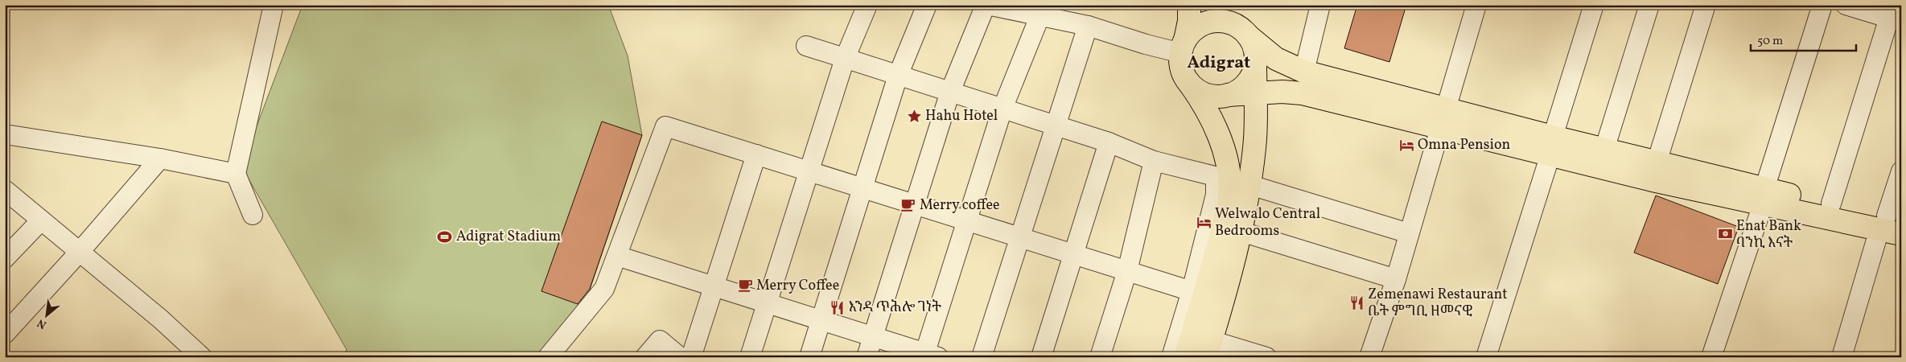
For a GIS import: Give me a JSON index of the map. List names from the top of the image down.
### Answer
{
  "districts": ["Adigrat"],
  "places": {
    "place": ["Hahu Hotel"],
    "hotel": ["Omna Pension", "Welwalo Central Bedrooms"],
    "cafe": ["Merry coffee", "Merry Coffee"],
    "bank": ["Enat Bank ባንኪ እናት"],
    "sports": ["Adigrat Stadium"],
    "restaurant": ["Zemenawi Restaurant ቤት ምግቢ ዘመናዊ", "እንዳ ጥሕሎ ገነት"]
  },
  "scale_bar": "50 m",
  "north": "bottom left"
}
